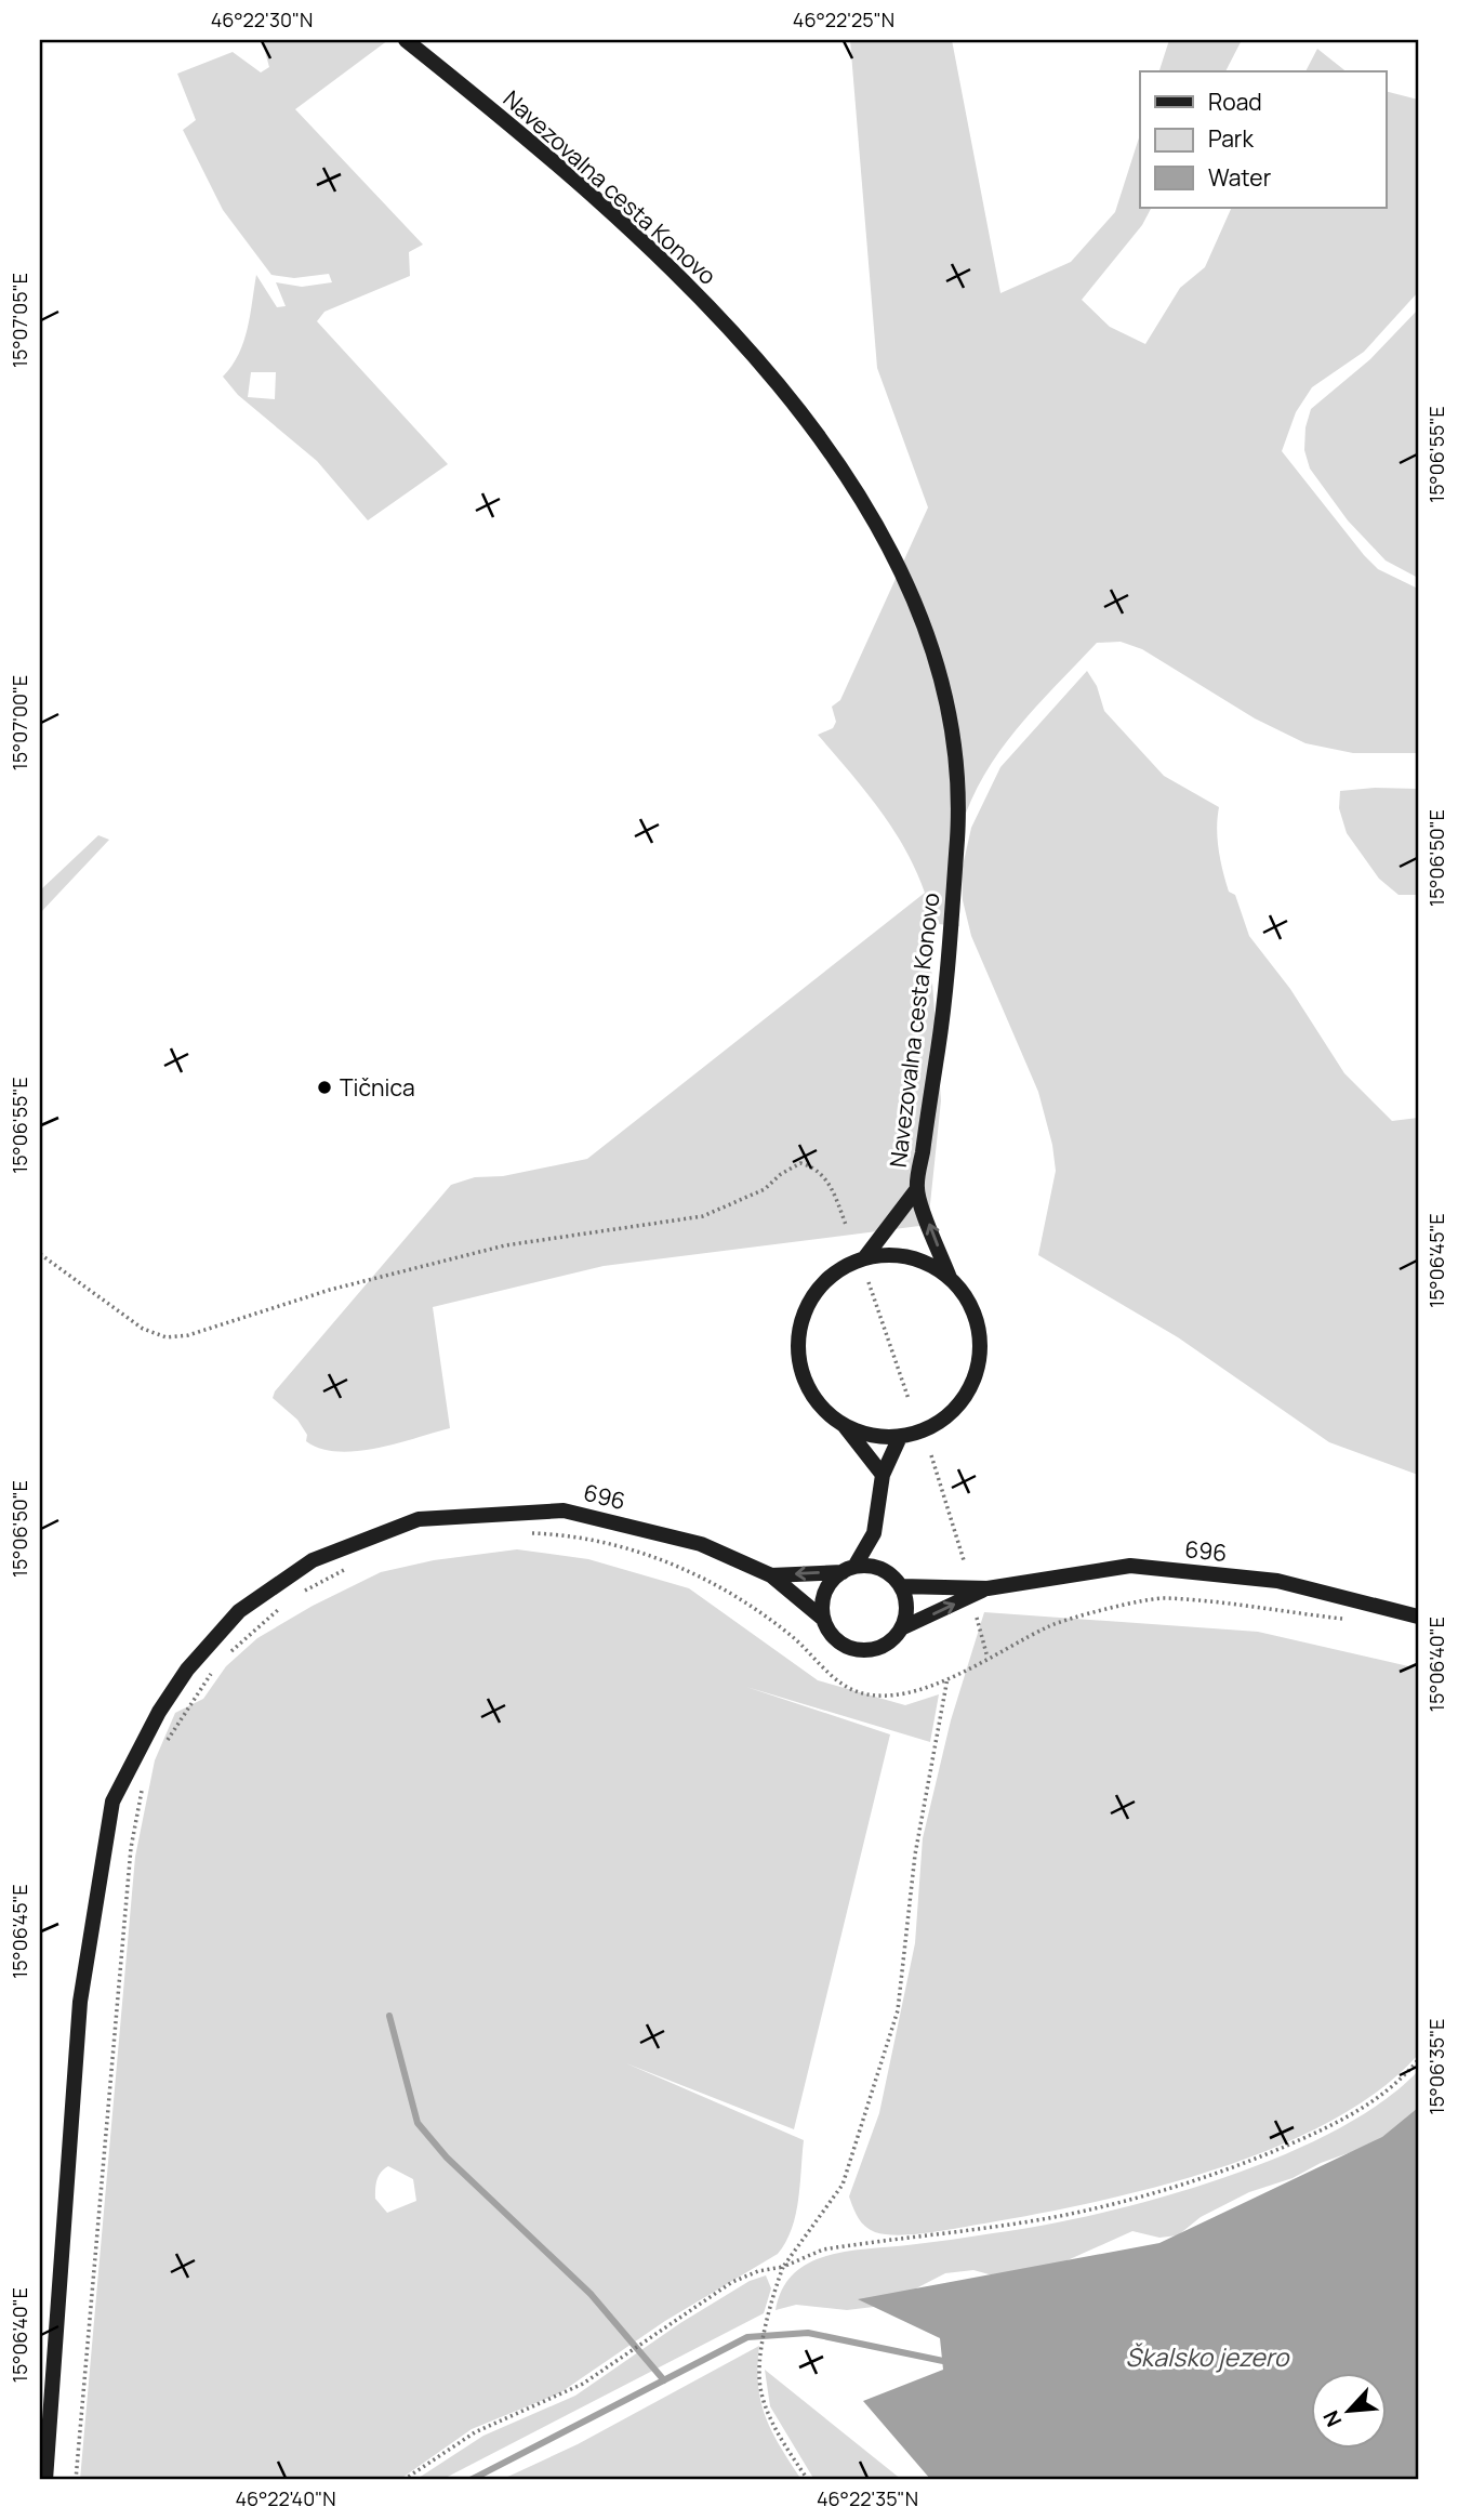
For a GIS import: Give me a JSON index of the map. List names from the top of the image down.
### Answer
{
  "streets": {
    "main road": ["Navezovalna cesta Konovo", "696"]
  },
  "water": ["Škalsko jezero"],
  "places": ["Tičnica"],
  "legend": ["Road", "Park", "Water"],
  "north": "bottom left",
  "coordinates": [
    "46°22'30\"N",
    "46°22'25\"N",
    "15°07'05\"E",
    "15°06'55\"E",
    "15°07'00\"E",
    "15°06'50\"E",
    "15°06'45\"E",
    "15°06'40\"E",
    "15°06'35\"E",
    "46°22'40\"N",
    "46°22'35\"N"
  ]
}
